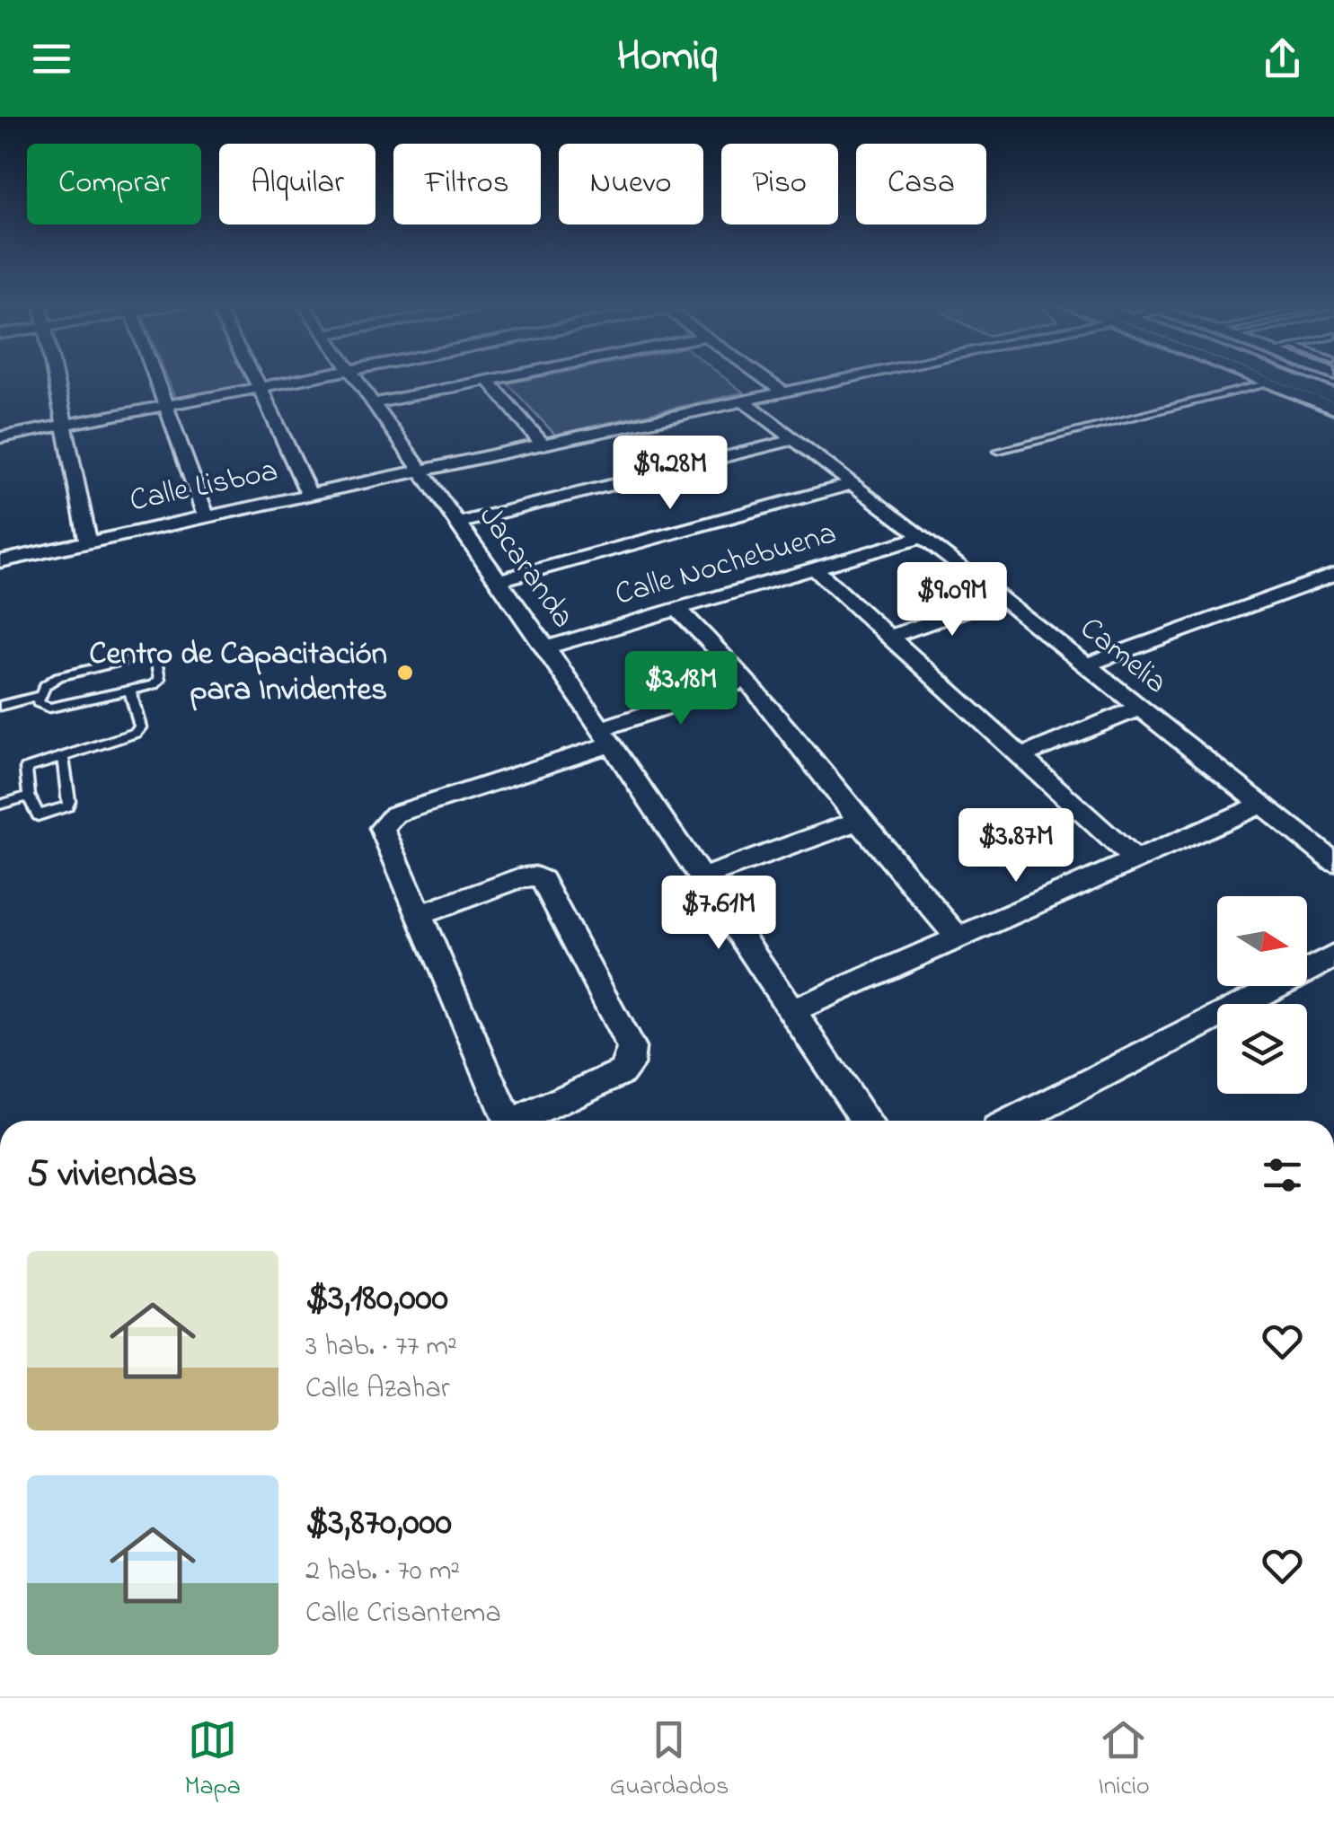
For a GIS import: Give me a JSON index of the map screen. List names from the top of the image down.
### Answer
{
  "streets": {
    "street": [
      "Calle Lisboa",
      "Calle Nochebuena",
      "Jacaranda",
      "Camelia"
    ]
  },
  "crossings": [
    ["Calle Lisboa", "Jacaranda"],
    ["Calle Lisboa", "Camelia"],
    ["Calle Nochebuena", "Jacaranda"],
    ["Calle Nochebuena", "Camelia"]
  ],
  "places": ["Centro de Capacitación para Invidentes"],
  "north": "right",
  "page": {
    "header": "Homiq",
    "chip": [
      "Comprar",
      "Alquilar",
      "Filtros",
      "Nuevo",
      "Piso",
      "Casa"
    ],
    "price": [
      "$9.28M",
      "$9.09M",
      "$3.18M",
      "$3.87M",
      "$7.61M"
    ],
    "heading": "5 viviendas",
    "list": [
      {
        "name": "$3,180,000",
        "note": "3 hab. · 77 m² · Calle Azahar"
      },
      {
        "name": "$3,870,000",
        "note": "2 hab. · 70 m² · Calle Crisantema"
      }
    ],
    "tabs": ["Mapa", "Guardados", "Inicio"]
  }
}
